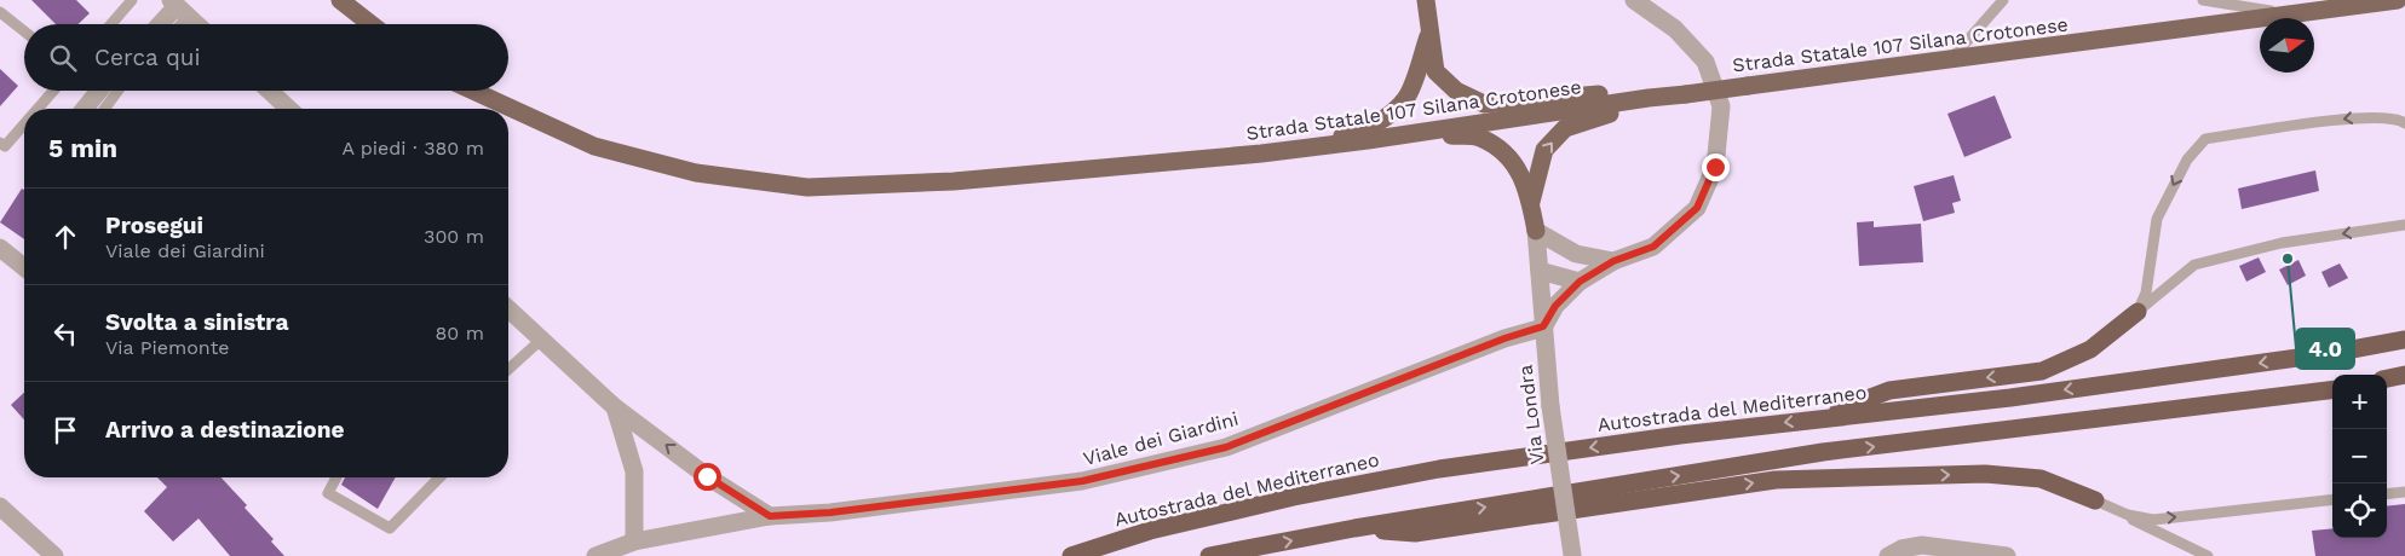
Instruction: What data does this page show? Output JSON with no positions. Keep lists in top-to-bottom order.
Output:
{
  "streets": {
    "highway": ["Strada Statale 107 Silana Crotonese", "Autostrada del Mediterraneo"],
    "street": ["Via Londra", "Viale dei Giardini"]
  },
  "crossings": [
    ["Via Londra", "Viale dei Giardini"]
  ],
  "places": ["4.0"],
  "north": "right",
  "page": {
    "search": "Cerca qui",
    "heading": ["5 min", "A piedi · 380 m"],
    "list": [
      ["Prosegui", "Viale dei Giardini", "300 m"],
      ["Svolta a sinistra", "Via Piemonte", "80 m"],
      "Arrivo a destinazione"
    ],
    "map_buttons": ["+", "−"]
  }
}
